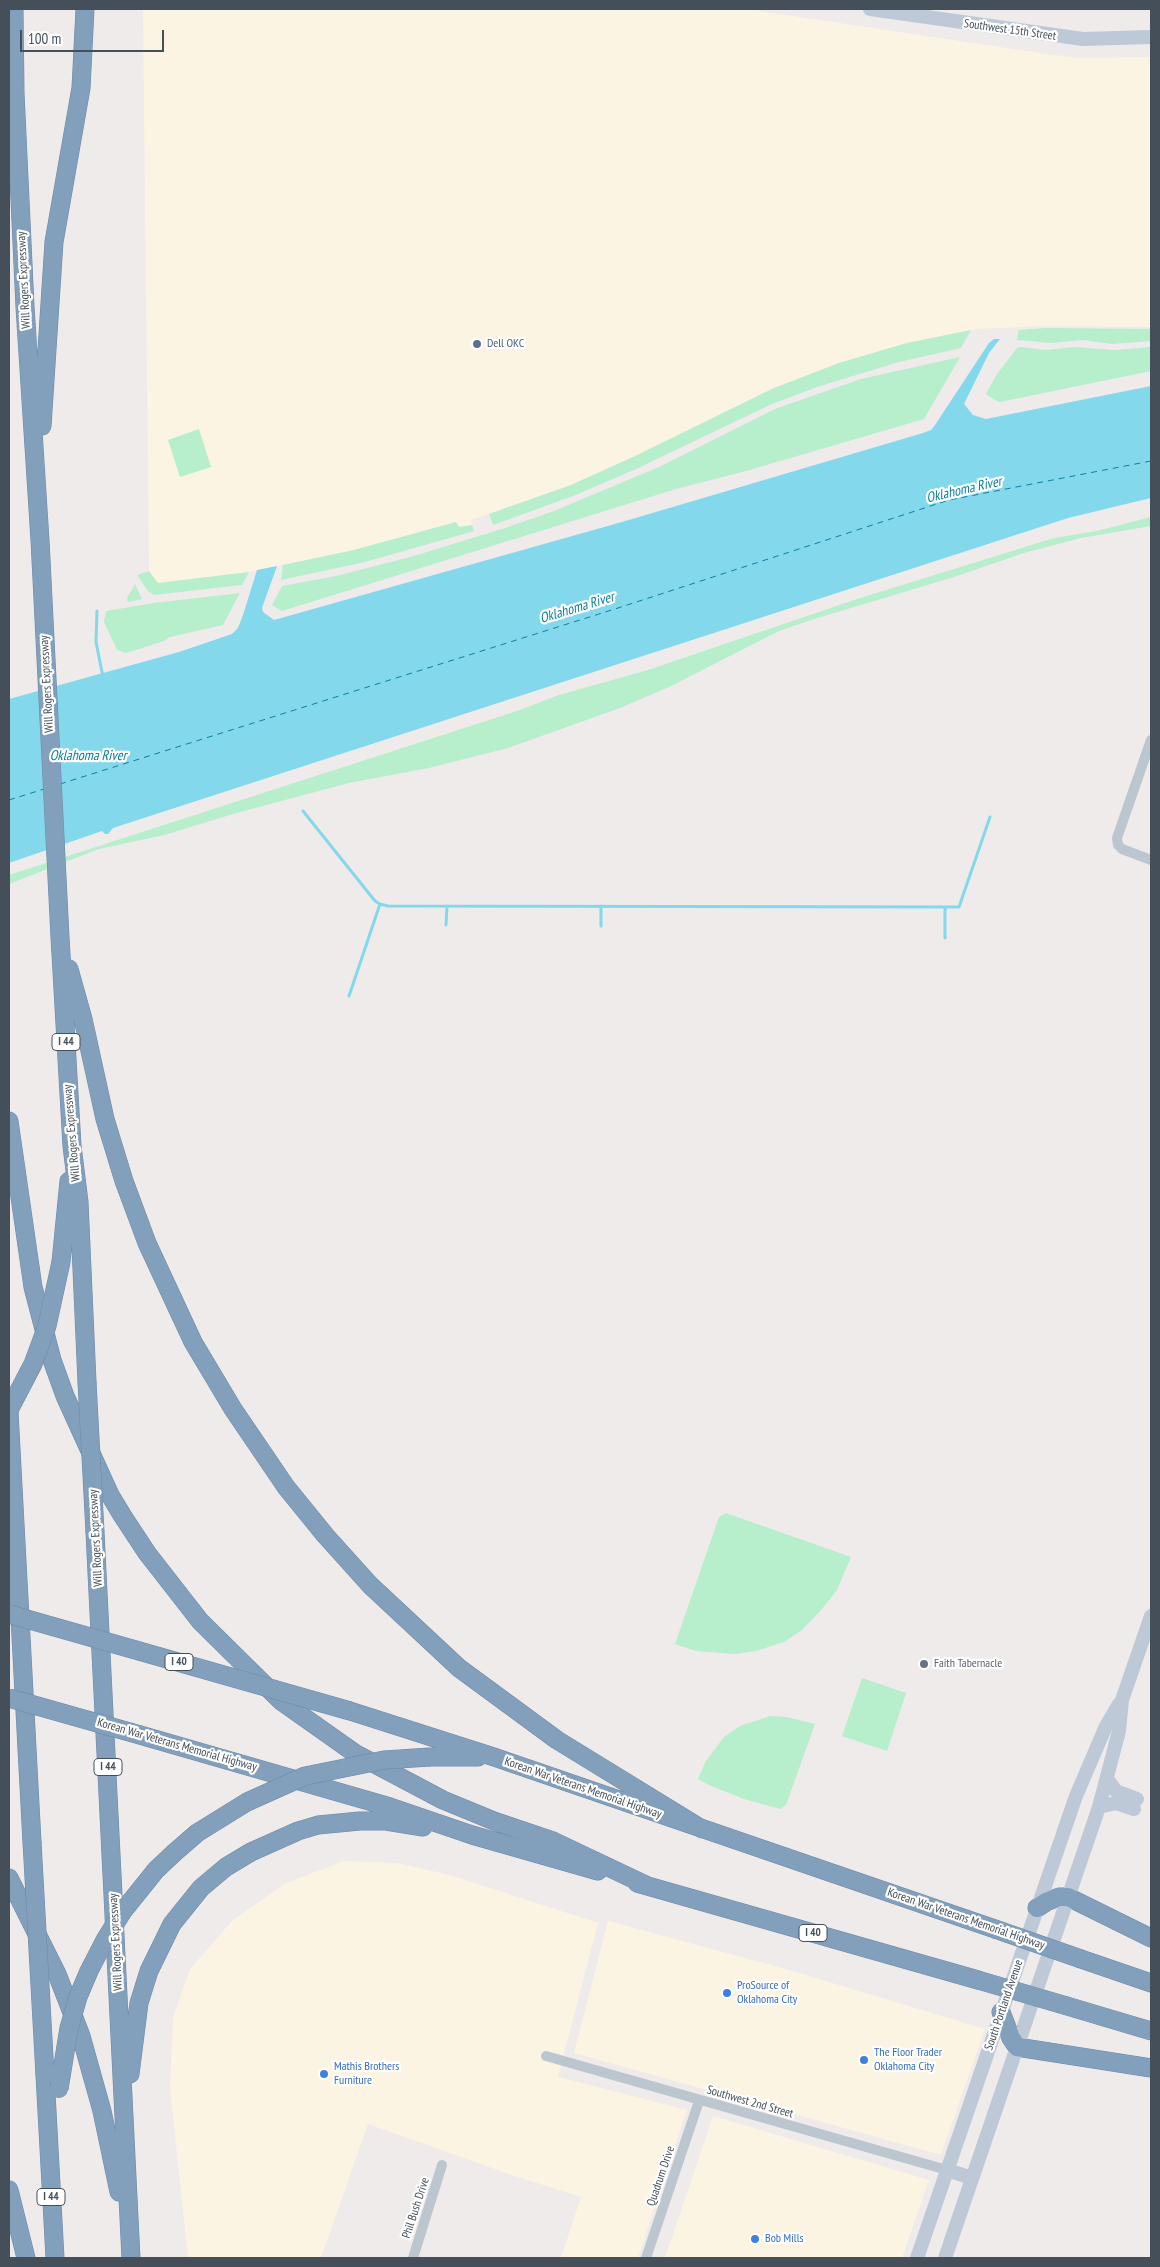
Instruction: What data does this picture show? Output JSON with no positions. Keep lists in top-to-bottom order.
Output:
{
  "streets": {
    "highway": [
      "Will Rogers Expressway",
      "I 44",
      "I 40",
      "Korean War Veterans Memorial Highway"
    ],
    "main road": ["Southwest 15th Street", "South Portland Avenue"],
    "street": ["Southwest 2nd Street", "Quadrum Drive", "Phil Bush Drive"]
  },
  "crossings": [
    ["South Portland Avenue", "Southwest 2nd Street"],
    ["Southwest 2nd Street", "Quadrum Drive"]
  ],
  "water": ["Oklahoma River"],
  "places": [
    "Dell OKC",
    "Faith Tabernacle",
    "ProSource of Oklahoma City",
    "The Floor Trader Oklahoma City",
    "Mathis Brothers Furniture",
    "Bob Mills"
  ],
  "scale_bar": "100 m"
}
